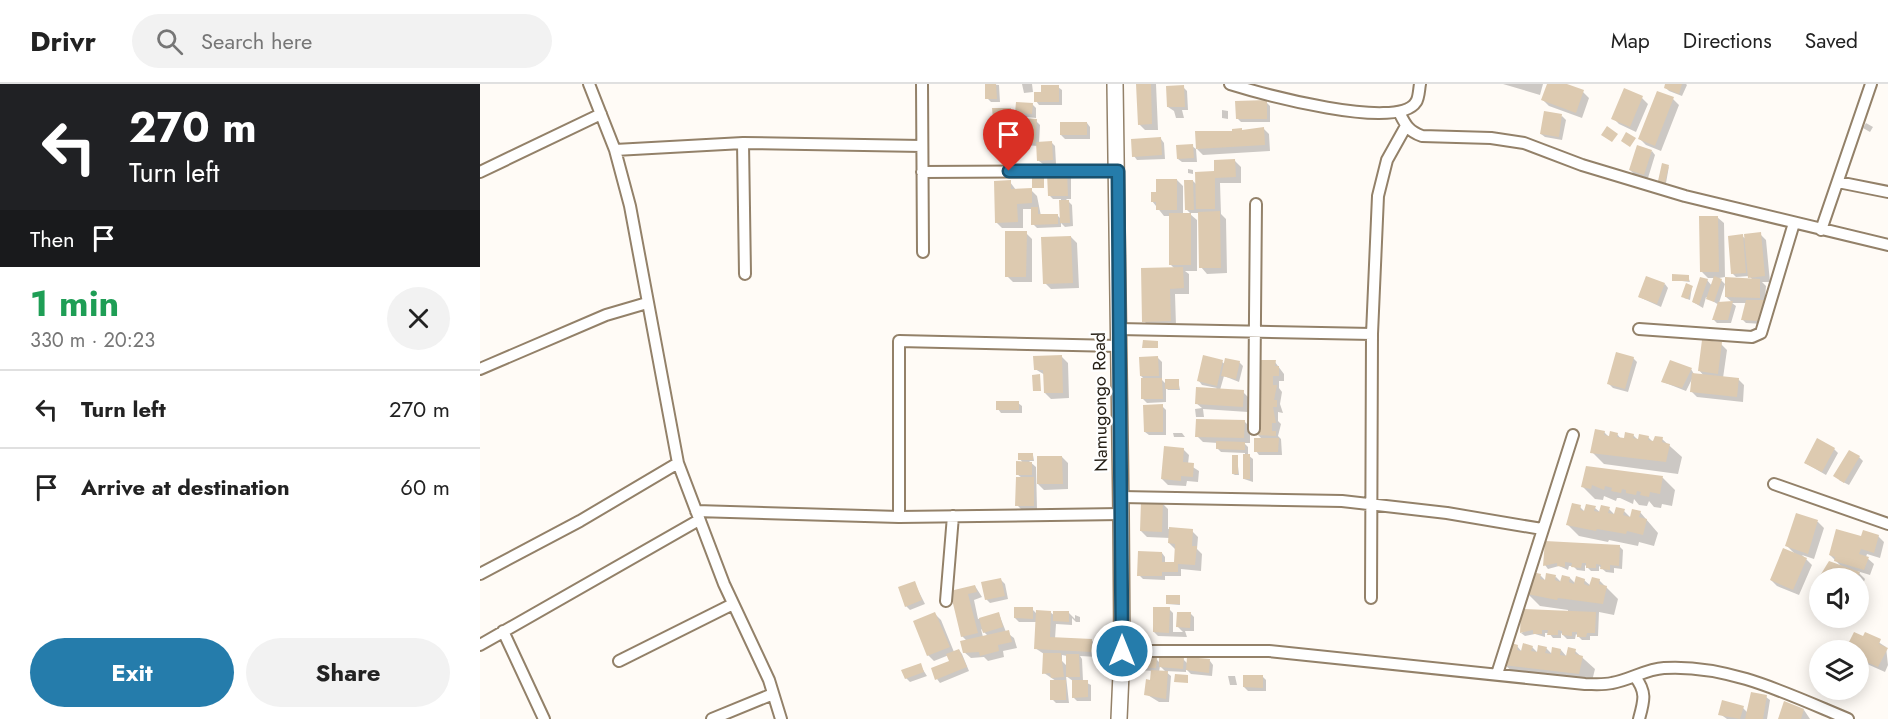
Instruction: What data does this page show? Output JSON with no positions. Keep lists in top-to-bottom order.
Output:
{
  "streets": {
    "main road": ["Namugongo Road"]
  },
  "page": {
    "header": "Drivr",
    "search": "Search here",
    "nav": ["Map", "Directions", "Saved"],
    "turn": ["270 m", "Turn left"],
    "then": "Then",
    "heading": ["1 min", "330 m · 20:23"],
    "list": [
      {
        "name": "Turn left",
        "value": "270 m"
      },
      {
        "name": "Arrive at destination",
        "value": "60 m"
      }
    ],
    "buttons": ["Exit", "Share"]
  }
}
